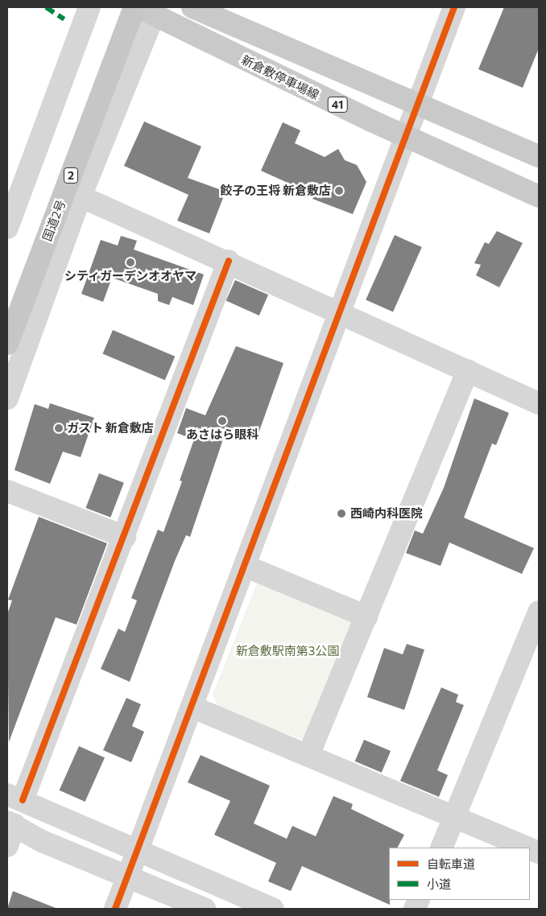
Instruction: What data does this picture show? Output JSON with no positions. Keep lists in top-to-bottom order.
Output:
{
  "streets": {
    "highway": ["2", "国道2号"],
    "main road": ["新倉敷停車場線", "41"]
  },
  "crossings": [
    ["新倉敷停車場線", "国道2号"]
  ],
  "parks": ["新倉敷駅南第3公園"],
  "places": [
    "餃子の王将 新倉敷店",
    "シティガーデンオオヤマ",
    "あさはら眼科",
    "ガスト 新倉敷店",
    "西崎内科医院"
  ],
  "legend": ["自転車道", "小道"]
}
